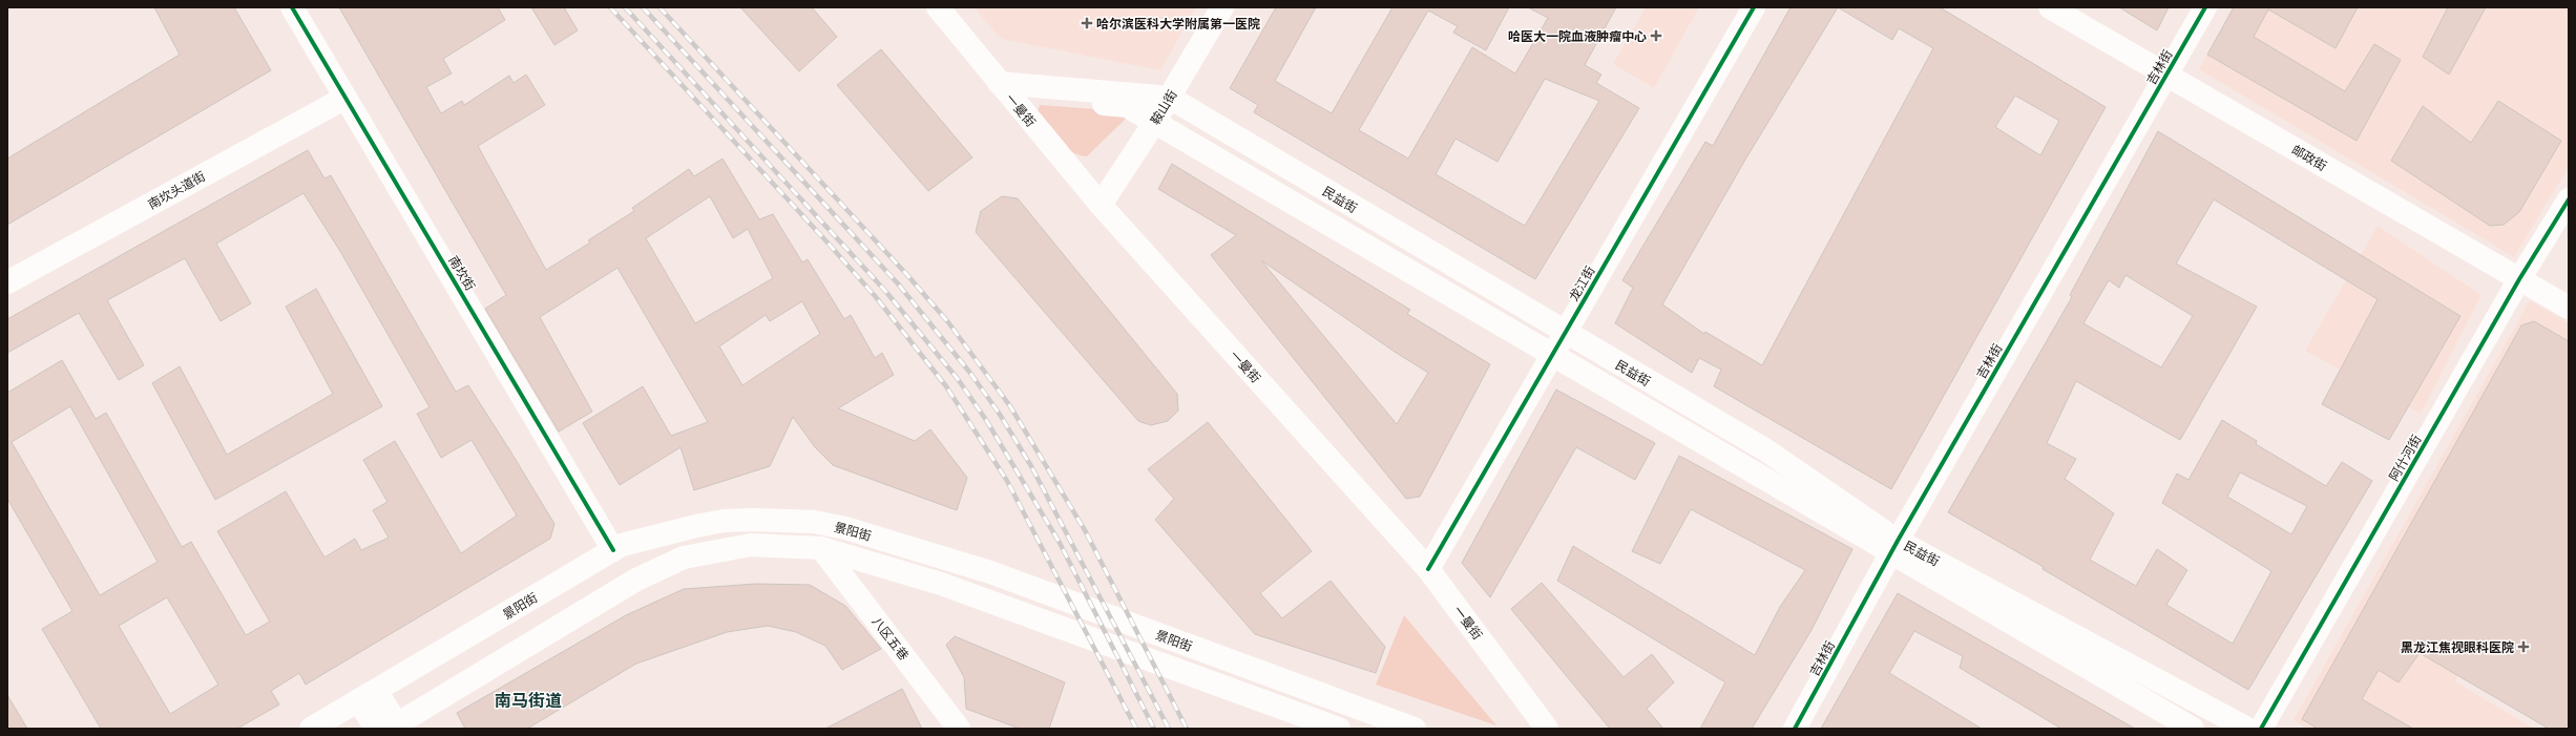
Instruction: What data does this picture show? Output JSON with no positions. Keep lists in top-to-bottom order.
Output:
{
  "streets": {
    "main road": [
      "吉林街",
      "鞍山街",
      "一曼街",
      "邮政街",
      "南坎头道街",
      "民益街",
      "南坎街",
      "龙江街",
      "阿什河街",
      "景阳街",
      "八区五巷"
    ]
  },
  "crossings": [
    ["吉林街", "邮政街"],
    ["吉林街", "民益街"],
    ["鞍山街", "一曼街"],
    ["鞍山街", "民益街"],
    ["一曼街", "民益街"],
    ["一曼街", "龙江街"],
    ["邮政街", "阿什河街"],
    ["南坎头道街", "南坎街"],
    ["民益街", "龙江街"],
    ["南坎街", "景阳街"],
    ["景阳街", "八区五巷"]
  ],
  "districts": ["南马街道"],
  "places": {
    "health": ["哈尔滨医科大学附属第一医院", "哈医大一院血液肿瘤中心", "黑龙江焦视眼科医院"]
  }
}
